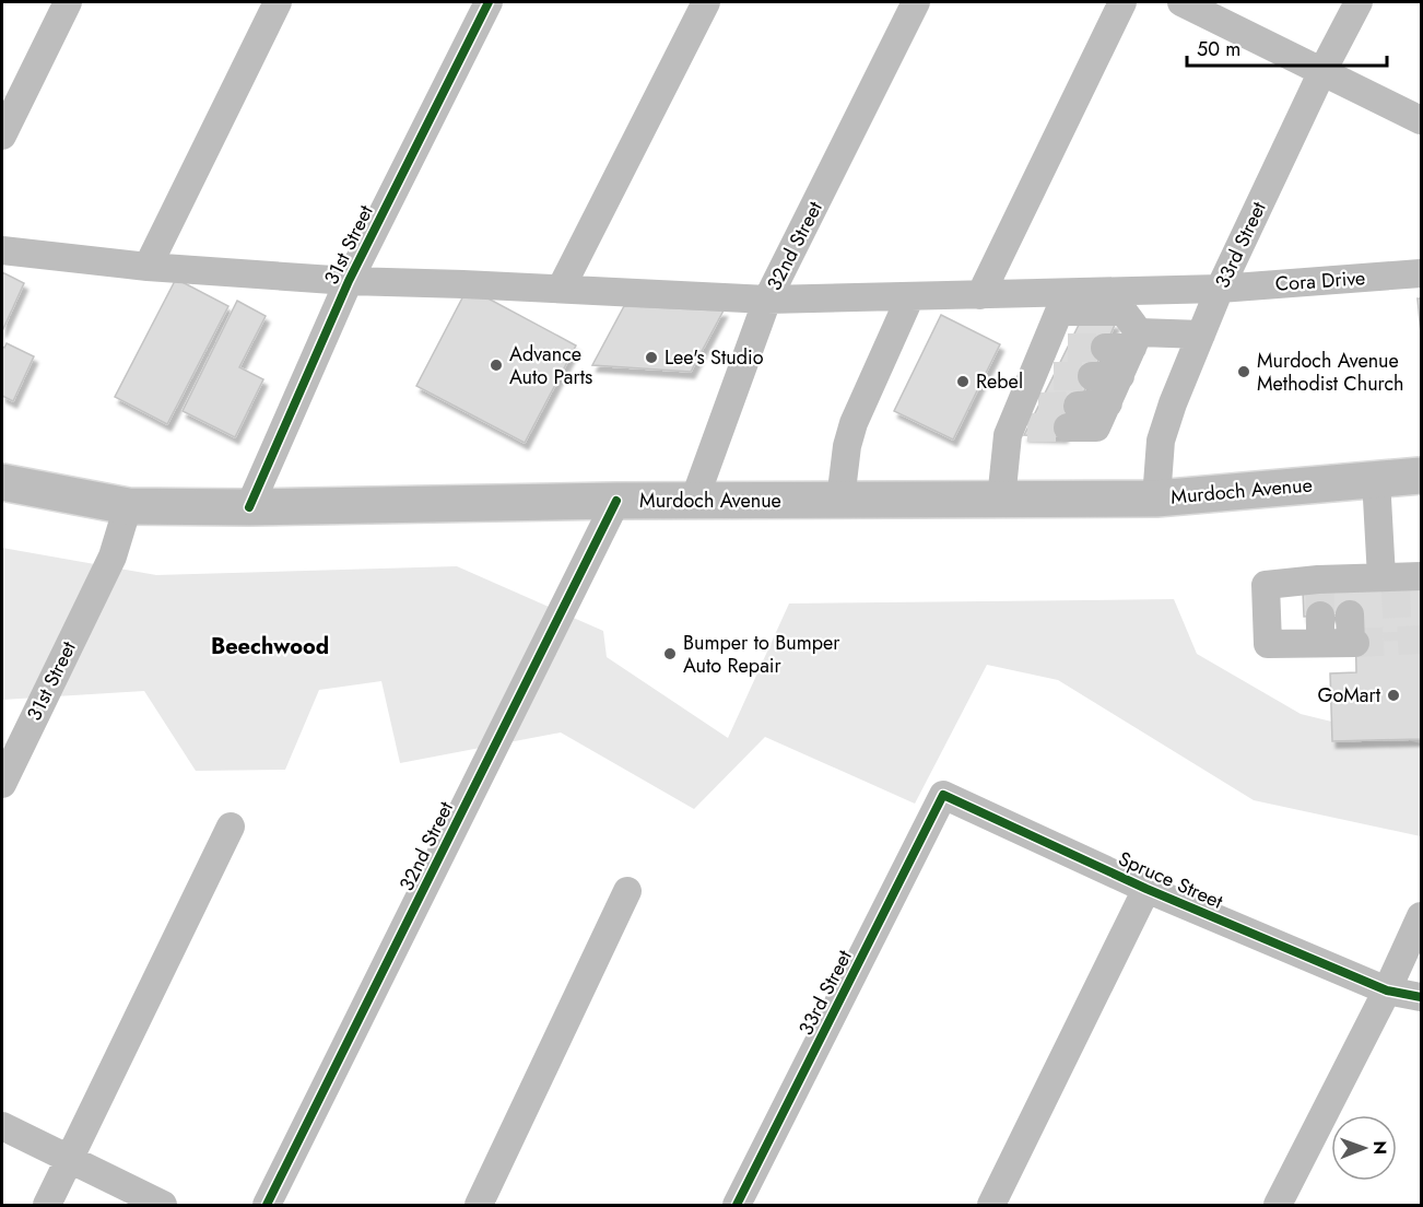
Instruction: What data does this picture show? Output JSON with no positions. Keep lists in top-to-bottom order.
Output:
{
  "streets": {
    "main road": ["Murdoch Avenue"],
    "street": [
      "31st Street",
      "33rd Street",
      "32nd Street",
      "Cora Drive",
      "Spruce Street"
    ]
  },
  "crossings": [
    ["31st Street", "Cora Drive"],
    ["31st Street", "Murdoch Avenue"],
    ["33rd Street", "Cora Drive"],
    ["33rd Street", "Murdoch Avenue"],
    ["33rd Street", "Spruce Street"],
    ["32nd Street", "Cora Drive"],
    ["32nd Street", "Murdoch Avenue"]
  ],
  "districts": ["Beechwood"],
  "places": [
    "Lee's Studio",
    "Advance Auto Parts",
    "Murdoch Avenue Methodist Church",
    "Rebel",
    "Bumper to Bumper Auto Repair",
    "GoMart"
  ],
  "scale_bar": "50 m",
  "north": "right"
}
